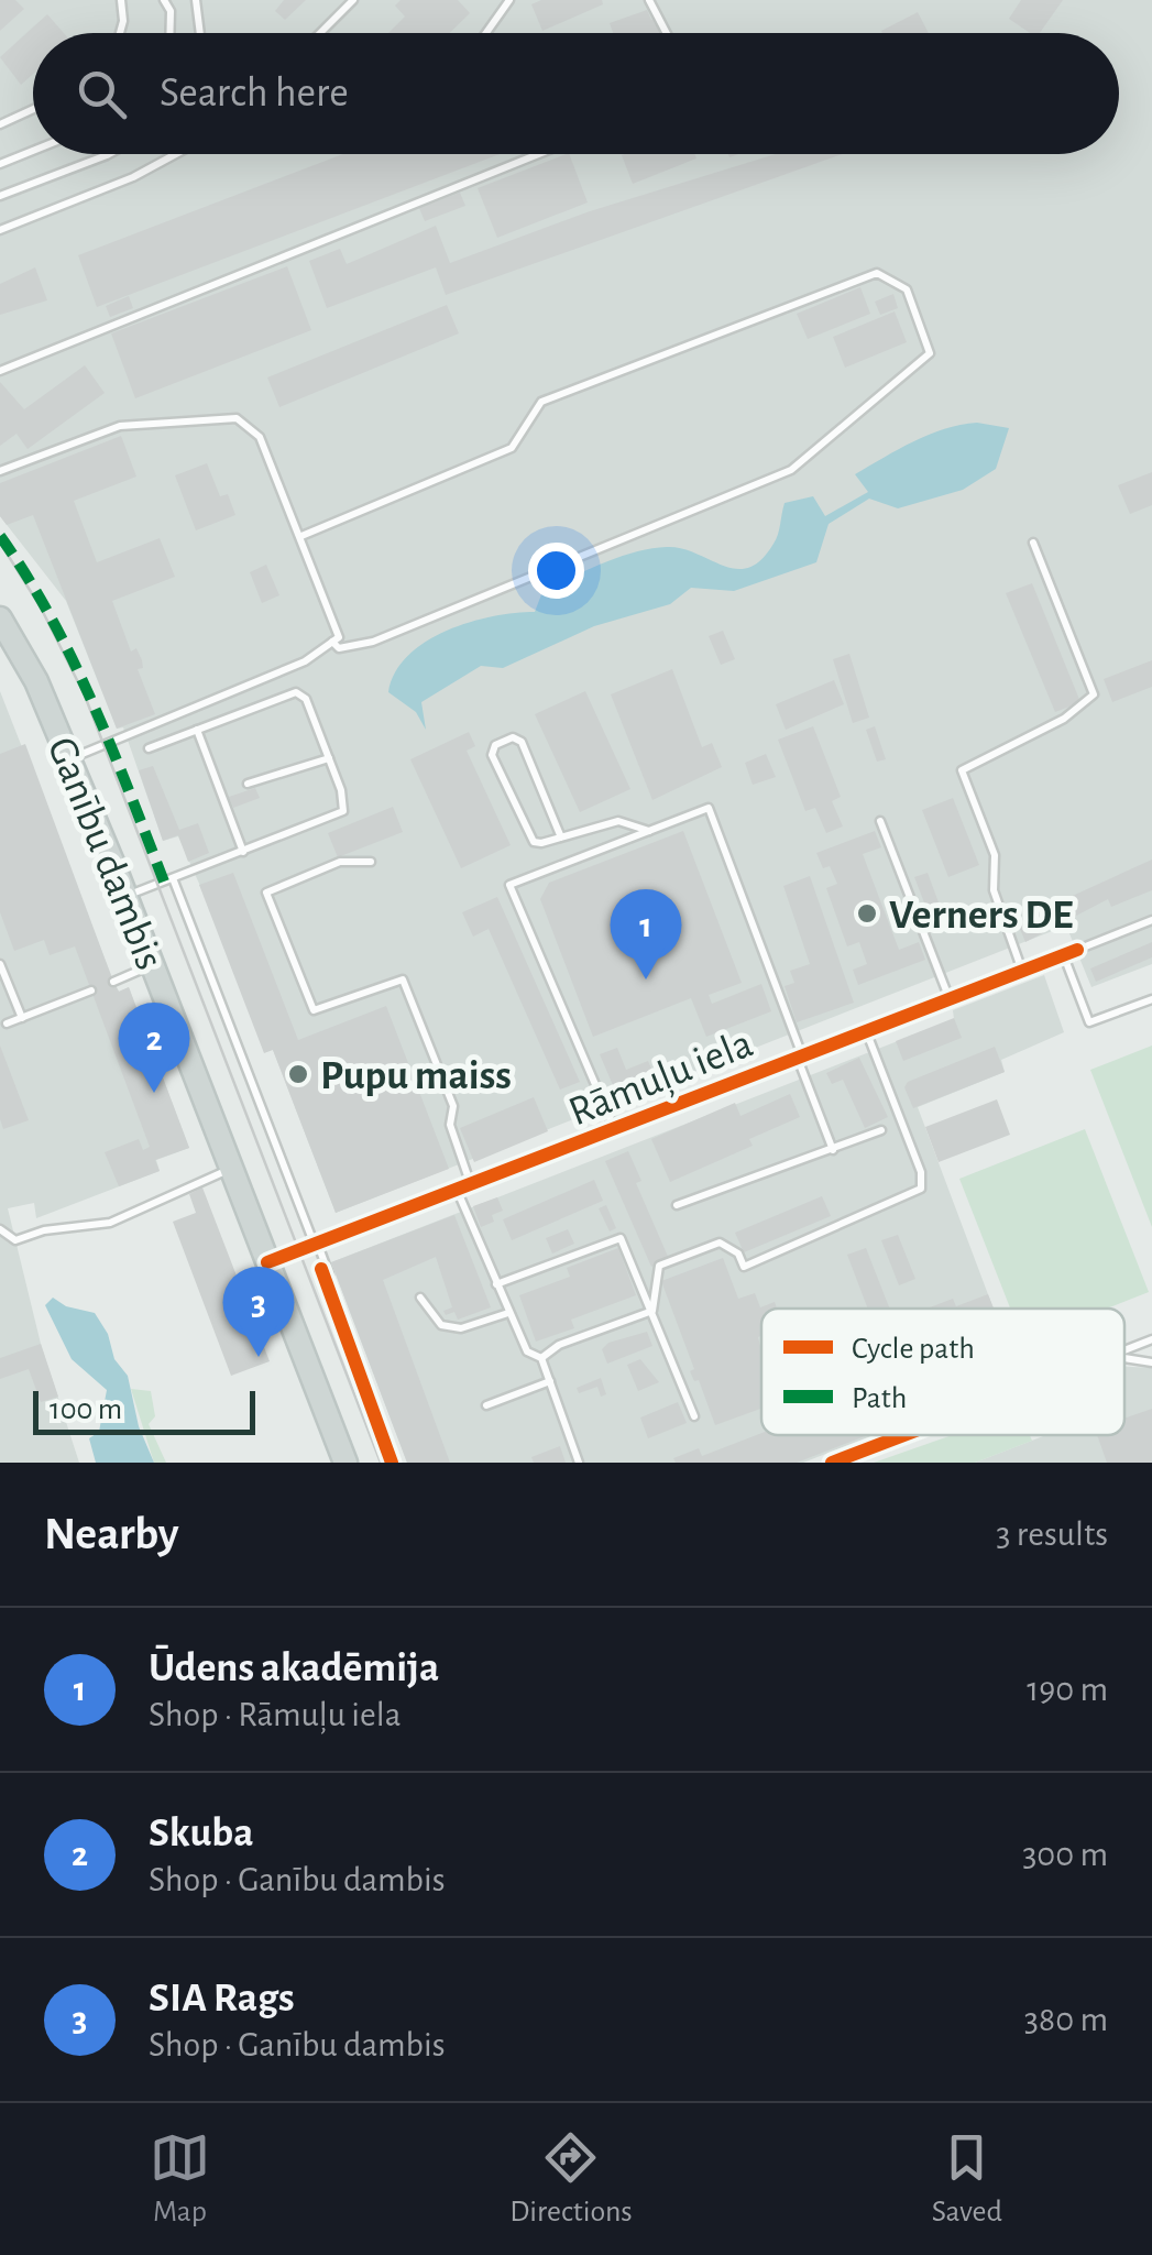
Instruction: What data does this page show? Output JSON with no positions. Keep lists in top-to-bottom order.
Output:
{
  "streets": {
    "main road": ["Ganību dambis"],
    "street": ["Rāmuļu iela"]
  },
  "crossings": [
    ["Ganību dambis", "Rāmuļu iela"]
  ],
  "places": ["Verners DE", "Pupu maiss"],
  "legend": ["Cycle path", "Path"],
  "scale_bar": "100 m",
  "page": {
    "search": "Search here",
    "pins": ["1", "2", "3"],
    "scale": "100 m",
    "heading": ["Nearby", "3 results"],
    "list": [
      {
        "mark": "1",
        "name": "Ūdens akadēmija",
        "note": "Shop · Rāmuļu iela",
        "value": "190 m"
      },
      {
        "mark": "2",
        "name": "Skuba",
        "note": "Shop · Ganību dambis",
        "value": "300 m"
      },
      {
        "mark": "3",
        "name": "SIA Rags",
        "note": "Shop · Ganību dambis",
        "value": "380 m"
      }
    ],
    "nav": ["Map", "Directions", "Saved"]
  }
}
